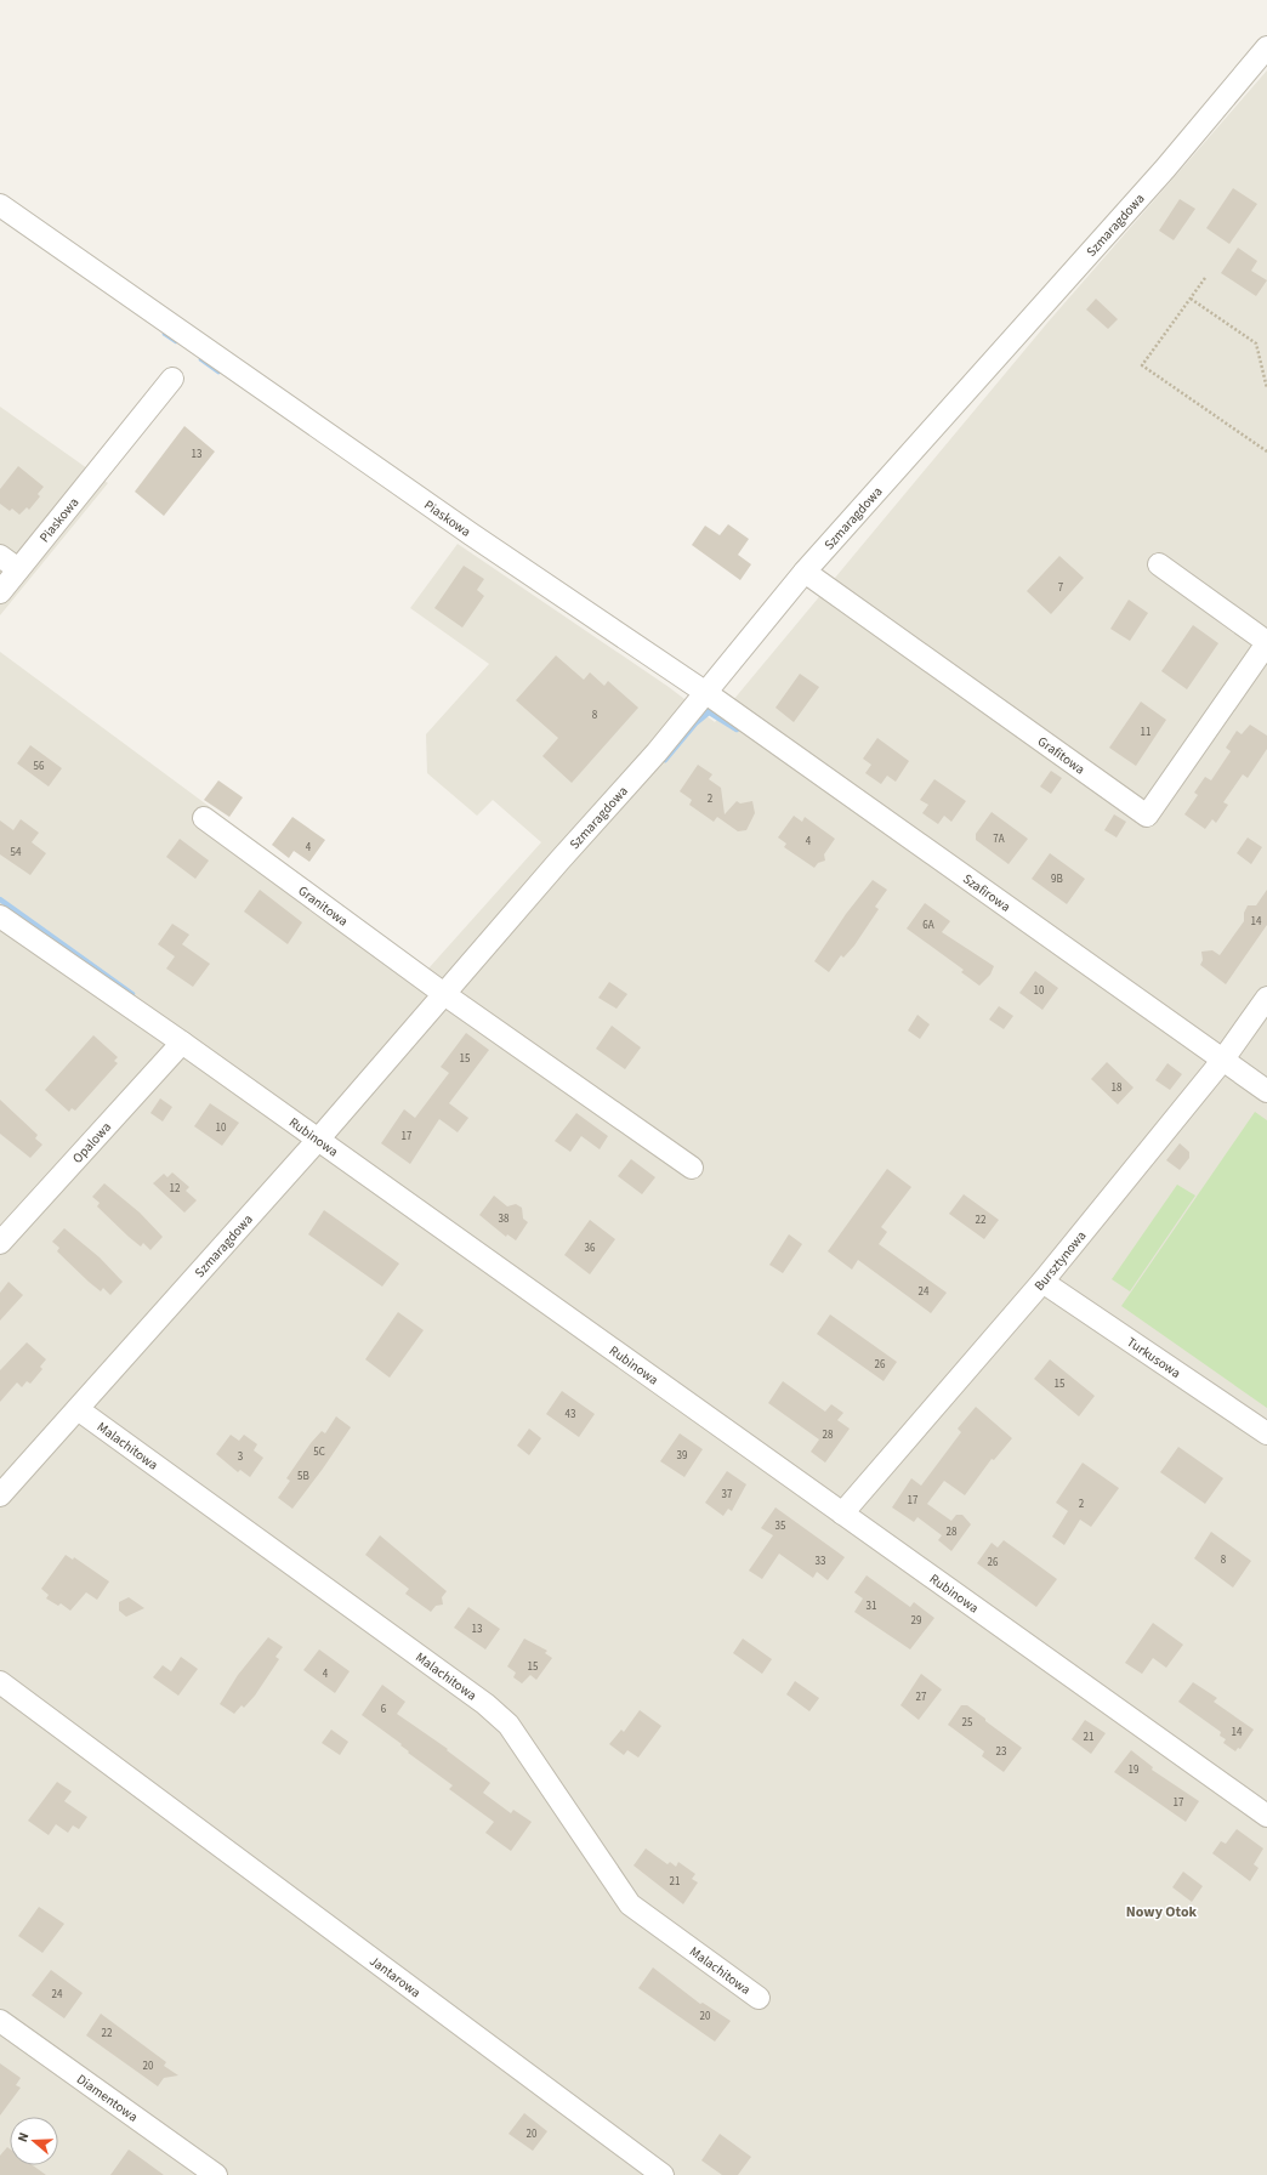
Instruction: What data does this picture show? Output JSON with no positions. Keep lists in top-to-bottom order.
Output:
{
  "streets": {
    "street": [
      "Szmaragdowa",
      "Piaskowa",
      "Grafitowa",
      "Szafirowa",
      "Granitowa",
      "Rubinowa",
      "Opalowa",
      "Bursztynowa",
      "Turkusowa",
      "Malachitowa",
      "Jantarowa",
      "Diamentowa"
    ]
  },
  "crossings": [
    ["Szmaragdowa", "Piaskowa"],
    ["Szmaragdowa", "Grafitowa"],
    ["Szmaragdowa", "Szafirowa"],
    ["Szmaragdowa", "Granitowa"],
    ["Szmaragdowa", "Rubinowa"],
    ["Szmaragdowa", "Malachitowa"],
    ["Piaskowa", "Szafirowa"],
    ["Szafirowa", "Bursztynowa"],
    ["Rubinowa", "Opalowa"],
    ["Rubinowa", "Bursztynowa"],
    ["Bursztynowa", "Turkusowa"]
  ],
  "districts": ["Nowy Otok"],
  "house_numbers": [
    "13",
    "7",
    "8",
    "11",
    "56",
    "2",
    "7A",
    "4",
    "4",
    "54",
    "9B",
    "14",
    "6A",
    "10",
    "15",
    "18",
    "10",
    "17",
    "12",
    "38",
    "22",
    "36",
    "24",
    "26",
    "15",
    "43",
    "28",
    "5C",
    "39",
    "3",
    "5B",
    "37",
    "17",
    "2",
    "35",
    "28",
    "8",
    "33",
    "26",
    "31",
    "29",
    "13",
    "15",
    "4",
    "27",
    "6",
    "25",
    "14",
    "21",
    "23",
    "19",
    "17",
    "21",
    "24",
    "20",
    "22",
    "20",
    "20"
  ],
  "north": "left"
}
